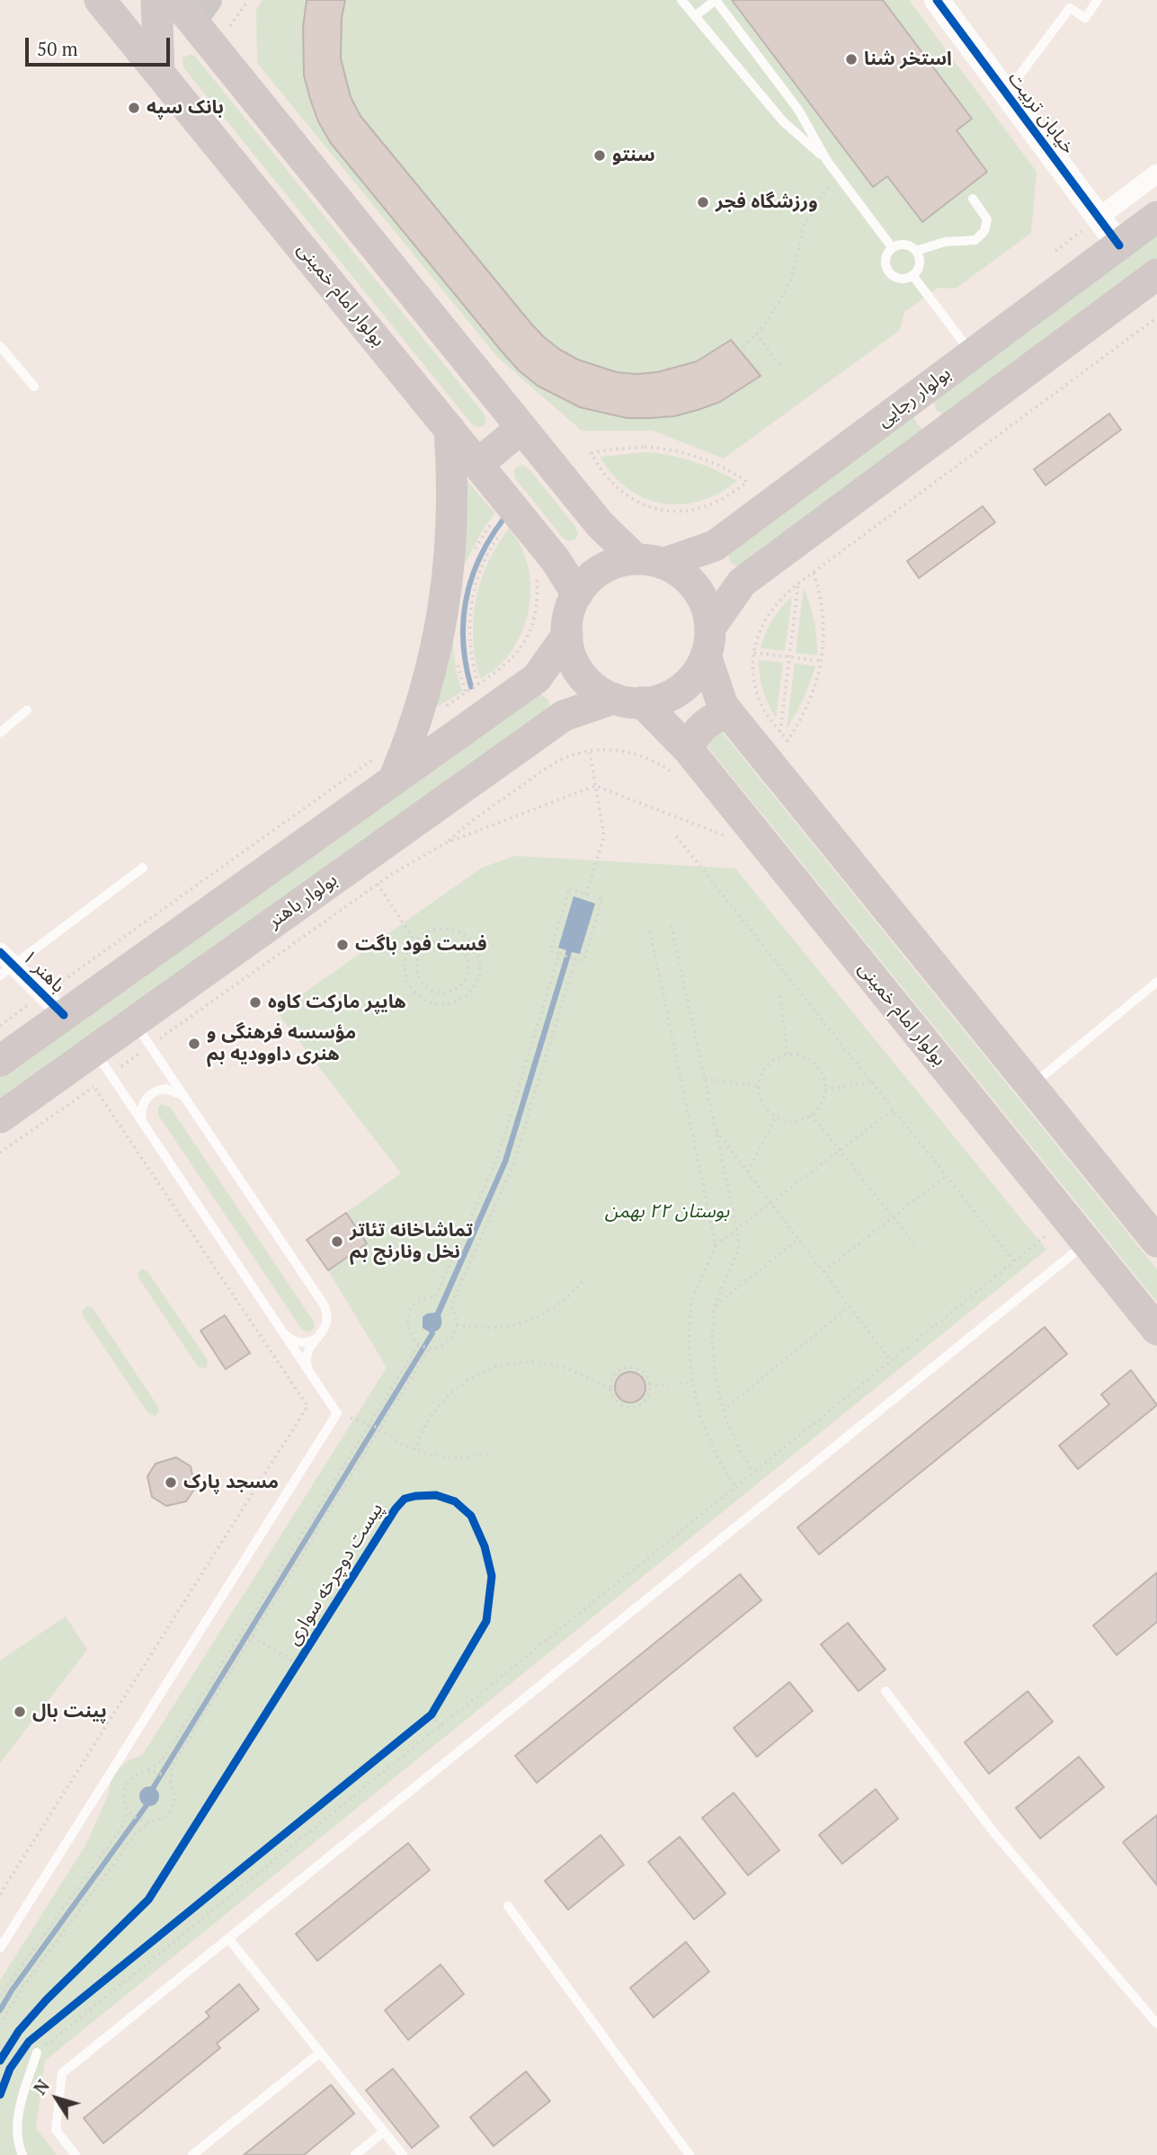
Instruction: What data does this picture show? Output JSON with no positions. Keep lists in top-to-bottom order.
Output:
{
  "streets": {
    "main road": ["بولوار امام خمینی", "بولوار رجایی", "بولوار باهنر"],
    "street": ["خیابان تربیت", "باهنر ۱"],
    "cycle path": ["پیست دوچرخه سواری"]
  },
  "crossings": [
    ["خیابان تربیت", "بولوار رجایی"],
    ["بولوار امام خمینی", "بولوار رجایی"],
    ["بولوار امام خمینی", "بولوار باهنر"],
    ["بولوار رجایی", "بولوار باهنر"]
  ],
  "parks": ["بوستان ۲۲ بهمن"],
  "places": [
    "استخر شنا",
    "بانک سپه",
    "سنتو",
    "ورزشگاه فجر",
    "فست فود باگت",
    "هایپر مارکت کاوه",
    "مؤسسه فرهنگی و هنری داوودیه بم",
    "تماشاخانه تئاتر نخل ونارنج بم",
    "مسجد پارک",
    "پینت بال"
  ],
  "scale_bar": "50 m",
  "north": "top left"
}
